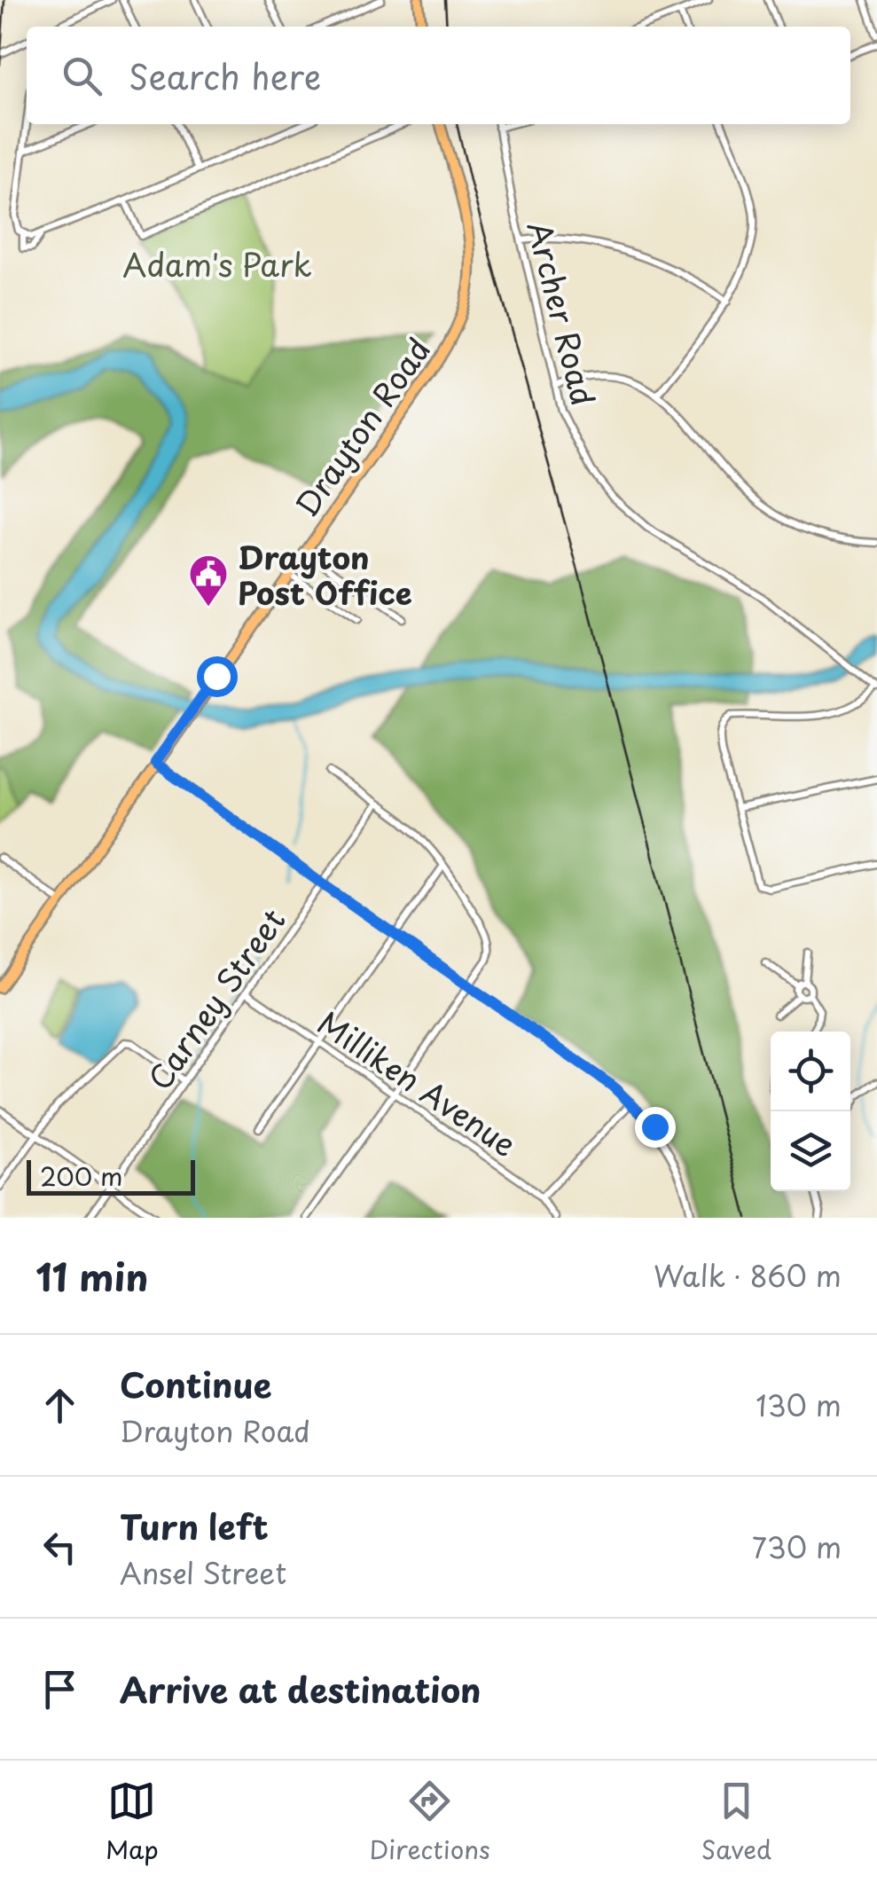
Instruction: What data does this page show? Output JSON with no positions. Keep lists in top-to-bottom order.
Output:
{
  "streets": {
    "main road": ["Drayton Road"],
    "street": ["Archer Road", "Carney Street", "Milliken Avenue"]
  },
  "crossings": [
    ["Carney Street", "Milliken Avenue"]
  ],
  "parks": ["Adam's Park"],
  "places": {
    "public building": ["Drayton Post Office"]
  },
  "scale_bar": "200 m",
  "page": {
    "search": "Search here",
    "scale": "200 m",
    "heading": ["11 min", "Walk · 860 m"],
    "list": [
      ["Continue", "Drayton Road", "130 m"],
      ["Turn left", "Ansel Street", "730 m"],
      "Arrive at destination"
    ],
    "nav": ["Map", "Directions", "Saved"]
  }
}
